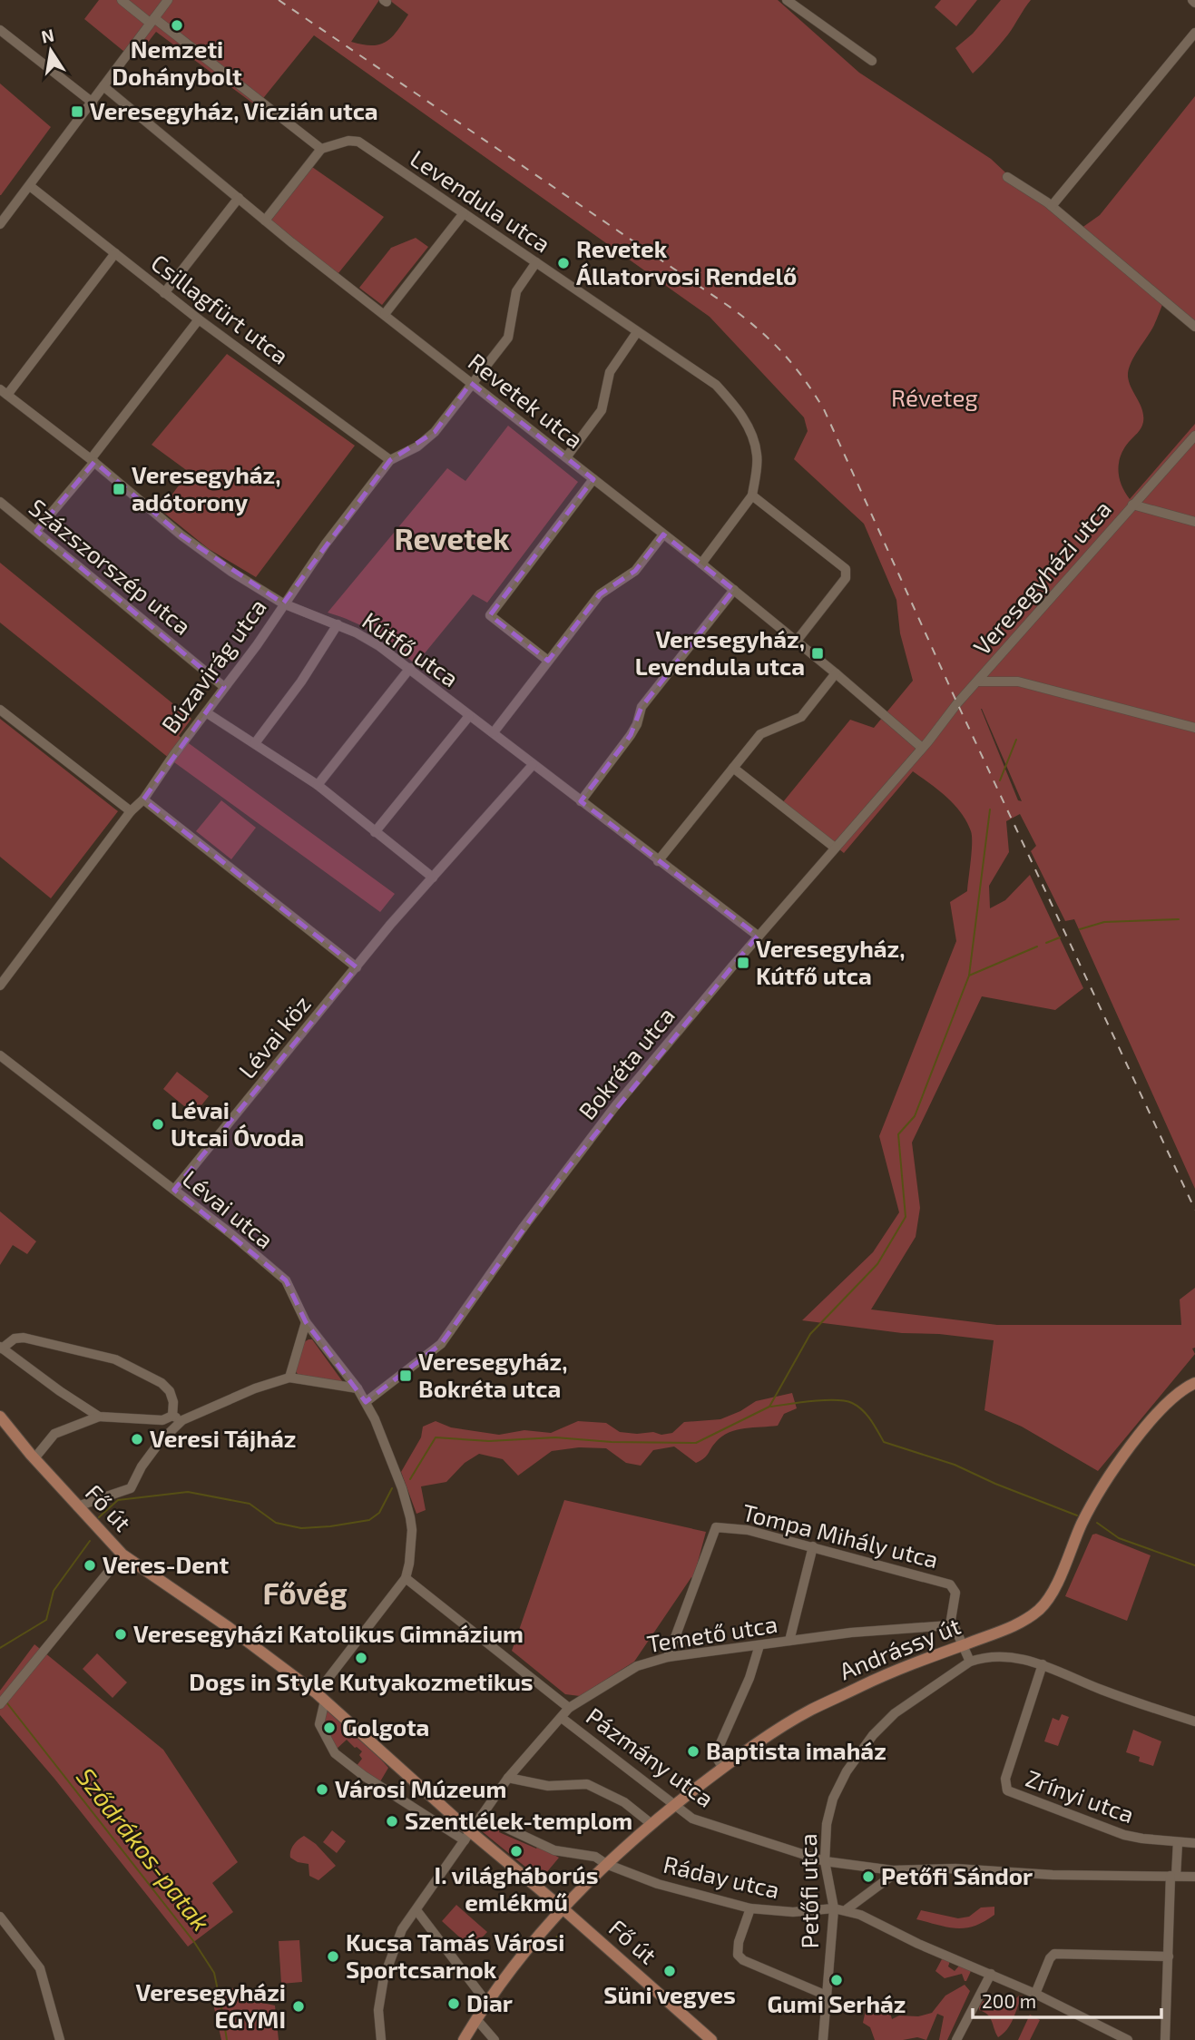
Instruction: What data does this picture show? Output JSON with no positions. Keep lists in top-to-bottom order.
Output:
{
  "streets": {
    "main road": ["Fő út", "Andrássy út"],
    "street": [
      "Levendula utca",
      "Csillagfürt utca",
      "Revetek utca",
      "Százszorszép utca",
      "Veresegyházi utca",
      "Kútfő utca",
      "Búzavirág utca",
      "Lévai köz",
      "Bokréta utca",
      "Lévai utca",
      "Tompa Mihály utca",
      "Temető utca",
      "Pázmány utca",
      "Zrínyi utca",
      "Ráday utca",
      "Petőfi utca"
    ]
  },
  "crossings": [
    ["Levendula utca", "Búzavirág utca"],
    ["Csillagfürt utca", "Búzavirág utca"],
    ["Revetek utca", "Veresegyházi utca"],
    ["Revetek utca", "Búzavirág utca"],
    ["Revetek utca", "Bokréta utca"],
    ["Százszorszép utca", "Búzavirág utca"],
    ["Veresegyházi utca", "Bokréta utca"],
    ["Kútfő utca", "Búzavirág utca"],
    ["Kútfő utca", "Lévai köz"],
    ["Kútfő utca", "Bokréta utca"],
    ["Lévai köz", "Lévai utca"],
    ["Bokréta utca", "Lévai utca"],
    ["Fő út", "Temető utca"],
    ["Fő út", "Andrássy út"],
    ["Tompa Mihály utca", "Temető utca"],
    ["Temető utca", "Pázmány utca"],
    ["Temető utca", "Ráday utca"],
    ["Andrássy út", "Pázmány utca"],
    ["Andrássy út", "Ráday utca"],
    ["Pázmány utca", "Petőfi utca"],
    ["Zrínyi utca", "Petőfi utca"],
    ["Ráday utca", "Petőfi utca"]
  ],
  "districts": ["Revetek", "Fővég"],
  "water": ["Sződrákos-patak"],
  "parks": ["Réveteg"],
  "places": {
    "other": [
      "Nemzeti Dohánybolt",
      "Revetek Állatorvosi Rendelő",
      "Lévai Utcai Óvoda",
      "Veresi Tájház",
      "Veres-Dent",
      "Veresegyházi Katolikus Gimnázium",
      "Dogs in Style Kutyakozmetikus",
      "Golgota",
      "Baptista imaház",
      "Városi Múzeum",
      "Szentlélek-templom",
      "I. világháborús emlékmű",
      "Petőfi Sándor",
      "Kucsa Tamás Városi Sportcsarnok",
      "Süni vegyes",
      "Gumi Serház",
      "Diar",
      "Veresegyházi EGYMI"
    ],
    "transit": [
      "Veresegyház, Viczián utca",
      "Veresegyház, adótorony",
      "Veresegyház, Levendula utca",
      "Veresegyház, Kútfő utca",
      "Veresegyház, Bokréta utca"
    ]
  },
  "scale_bar": "200 m",
  "north": "top"
}
